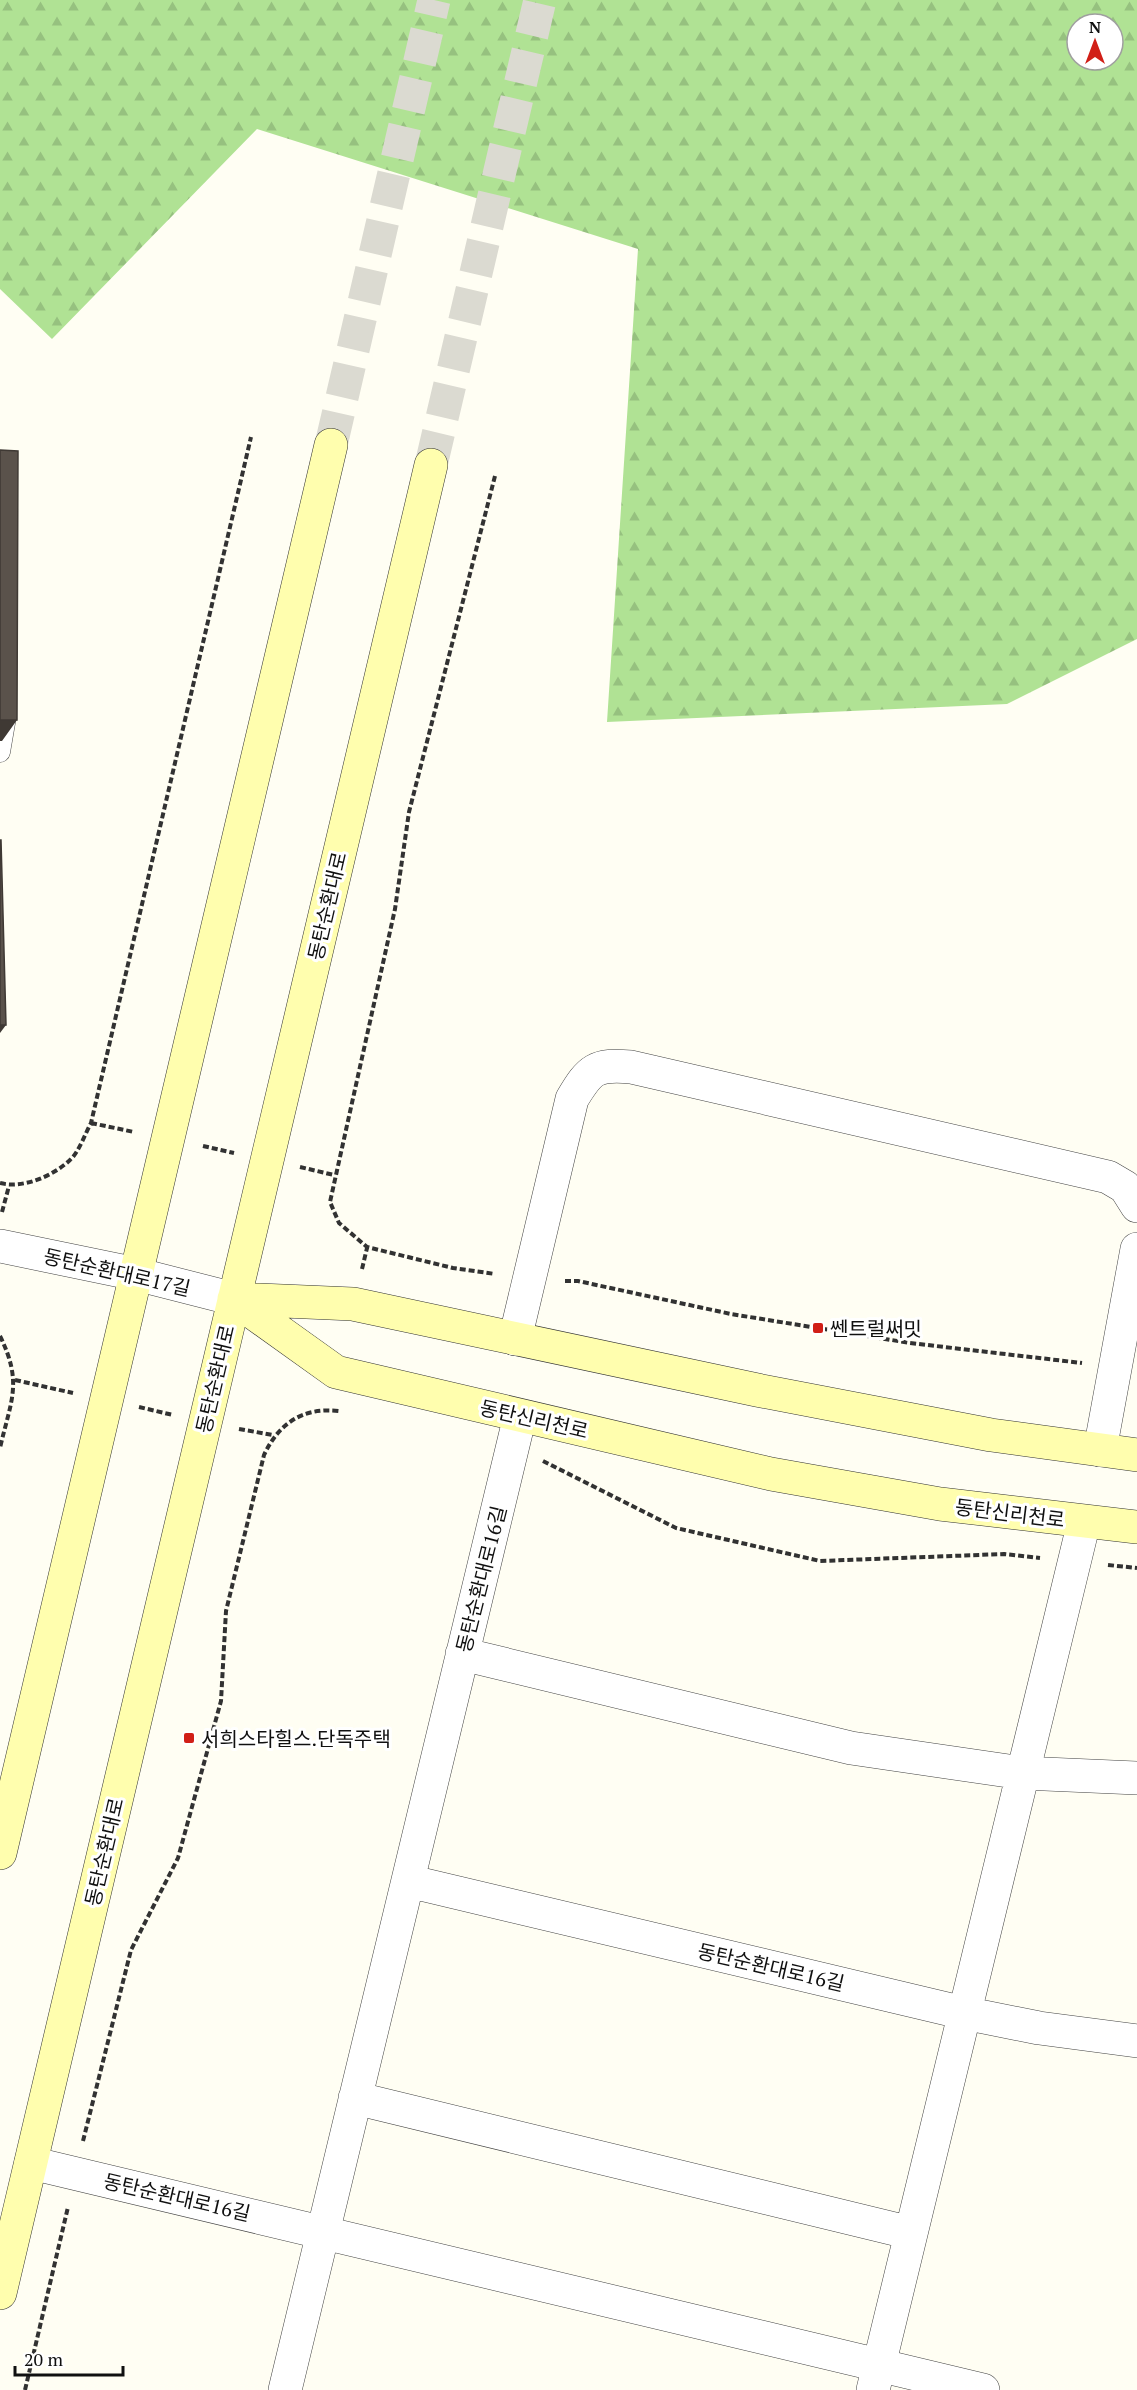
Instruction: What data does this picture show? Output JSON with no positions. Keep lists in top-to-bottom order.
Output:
{
  "streets": {
    "main road": ["동탄순환대로", "동탄신리천로"],
    "street": ["동탄순환대로17길", "동탄순환대로16길"]
  },
  "crossings": [
    ["동탄순환대로", "동탄순환대로17길"],
    ["동탄순환대로", "동탄신리천로"],
    ["동탄순환대로", "동탄순환대로16길"],
    ["동탄순환대로17길", "동탄신리천로"],
    ["동탄신리천로", "동탄순환대로16길"]
  ],
  "places": {
    "transit": ["쎈트럴써밋", "서희스타힐스.단독주택"]
  },
  "scale_bar": "20 m",
  "north": "top"
}
